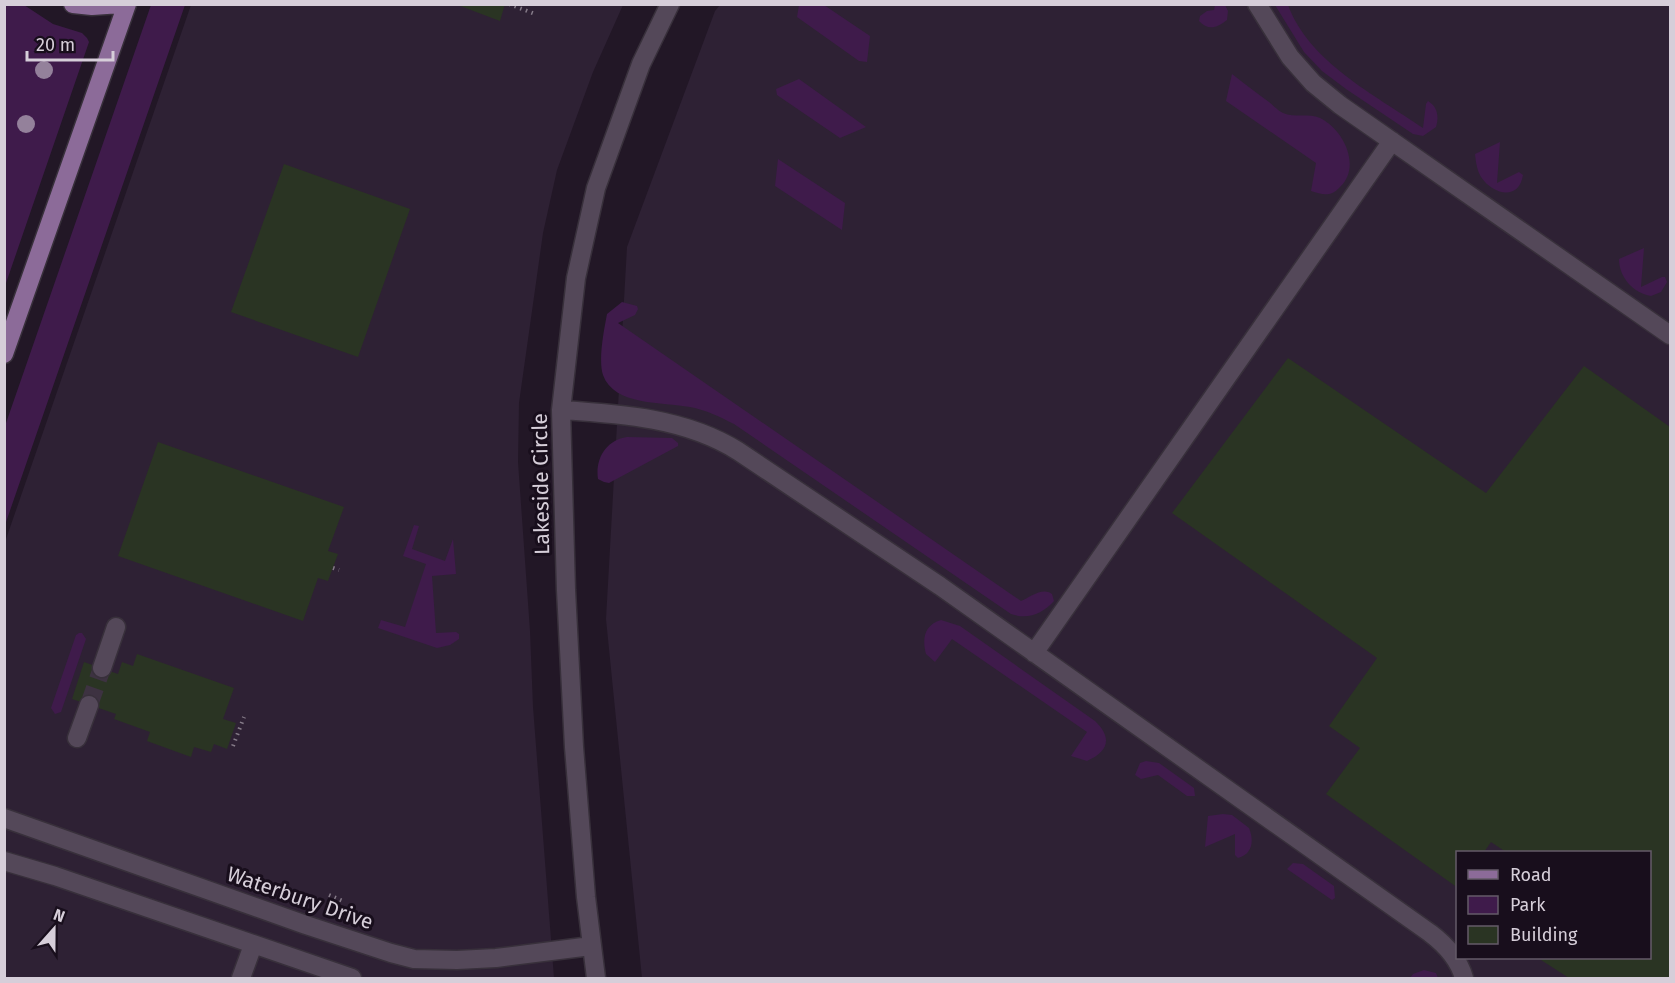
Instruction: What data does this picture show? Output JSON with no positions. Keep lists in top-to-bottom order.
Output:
{
  "streets": {
    "street": ["Lakeside Circle", "Waterbury Drive"]
  },
  "crossings": [
    ["Lakeside Circle", "Waterbury Drive"]
  ],
  "legend": ["Road", "Park", "Building"],
  "scale_bar": "20 m",
  "north": "top"
}
